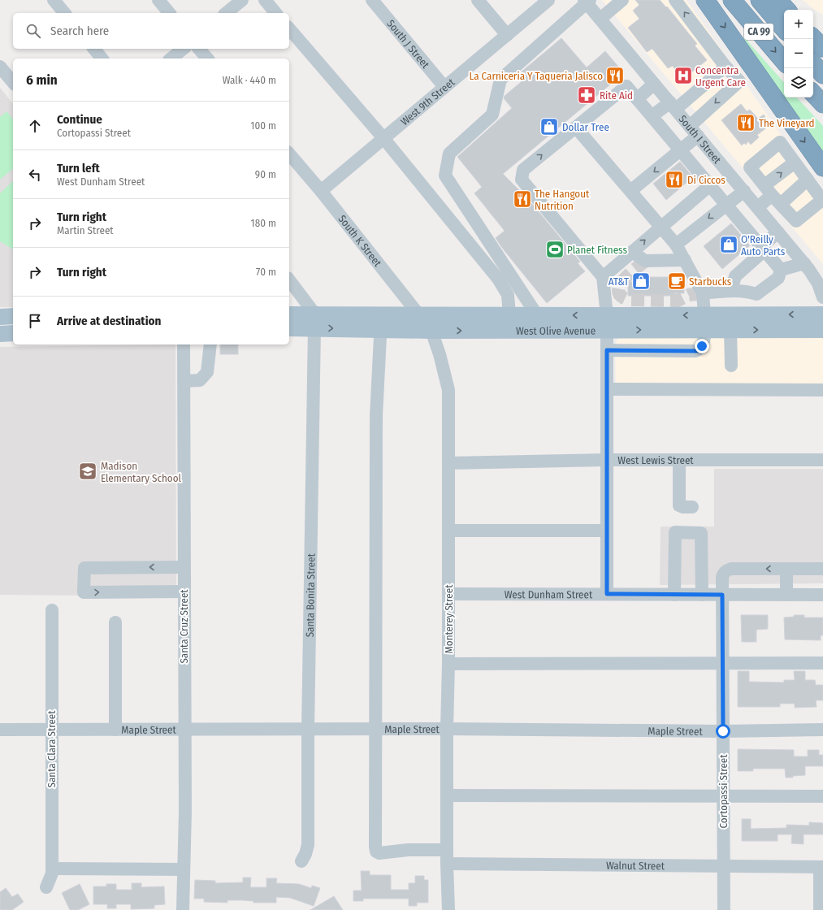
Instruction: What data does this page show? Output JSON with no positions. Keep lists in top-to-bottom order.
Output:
{
  "streets": {
    "highway": ["CA 99"],
    "main road": ["West Olive Avenue"],
    "street": [
      "South J Street",
      "West 9th Street",
      "South I Street",
      "South K Street",
      "West Lewis Street",
      "West Dunham Street",
      "Santa Bonita Street",
      "Monterey Street",
      "Santa Cruz Street",
      "Maple Street",
      "Santa Clara Street",
      "Cortopassi Street",
      "Walnut Street"
    ]
  },
  "crossings": [
    ["South J Street", "West 9th Street"],
    ["West 9th Street", "South K Street"],
    ["South K Street", "West Olive Avenue"],
    ["South K Street", "Monterey Street"],
    ["West Olive Avenue", "Santa Bonita Street"],
    ["West Olive Avenue", "Monterey Street"],
    ["West Lewis Street", "Monterey Street"],
    ["West Dunham Street", "Monterey Street"],
    ["West Dunham Street", "Cortopassi Street"],
    ["Santa Bonita Street", "Maple Street"],
    ["Monterey Street", "Maple Street"],
    ["Monterey Street", "Walnut Street"],
    ["Santa Cruz Street", "Maple Street"],
    ["Maple Street", "Santa Clara Street"],
    ["Maple Street", "Cortopassi Street"],
    ["Cortopassi Street", "Walnut Street"]
  ],
  "places": {
    "restaurant": [
      "La Carniceria Y Taqueria Jalisco",
      "The Vineyard",
      "Di Ciccos",
      "The Hangout Nutrition"
    ],
    "hospital": ["Concentra Urgent Care"],
    "pharmacy": ["Rite Aid"],
    "shop": ["Dollar Tree", "O'Reilly Auto Parts", "AT&T"],
    "sports": ["Planet Fitness"],
    "cafe": ["Starbucks"],
    "school or university": ["Madison Elementary School"]
  },
  "page": {
    "map_buttons": ["+", "−"],
    "search": "Search here",
    "heading": ["6 min", "Walk · 440 m"],
    "list": [
      ["Continue", "Cortopassi Street", "100 m"],
      ["Turn left", "West Dunham Street", "90 m"],
      ["Turn right", "Martin Street", "180 m"],
      ["Turn right", "70 m"],
      "Arrive at destination"
    ]
  }
}
